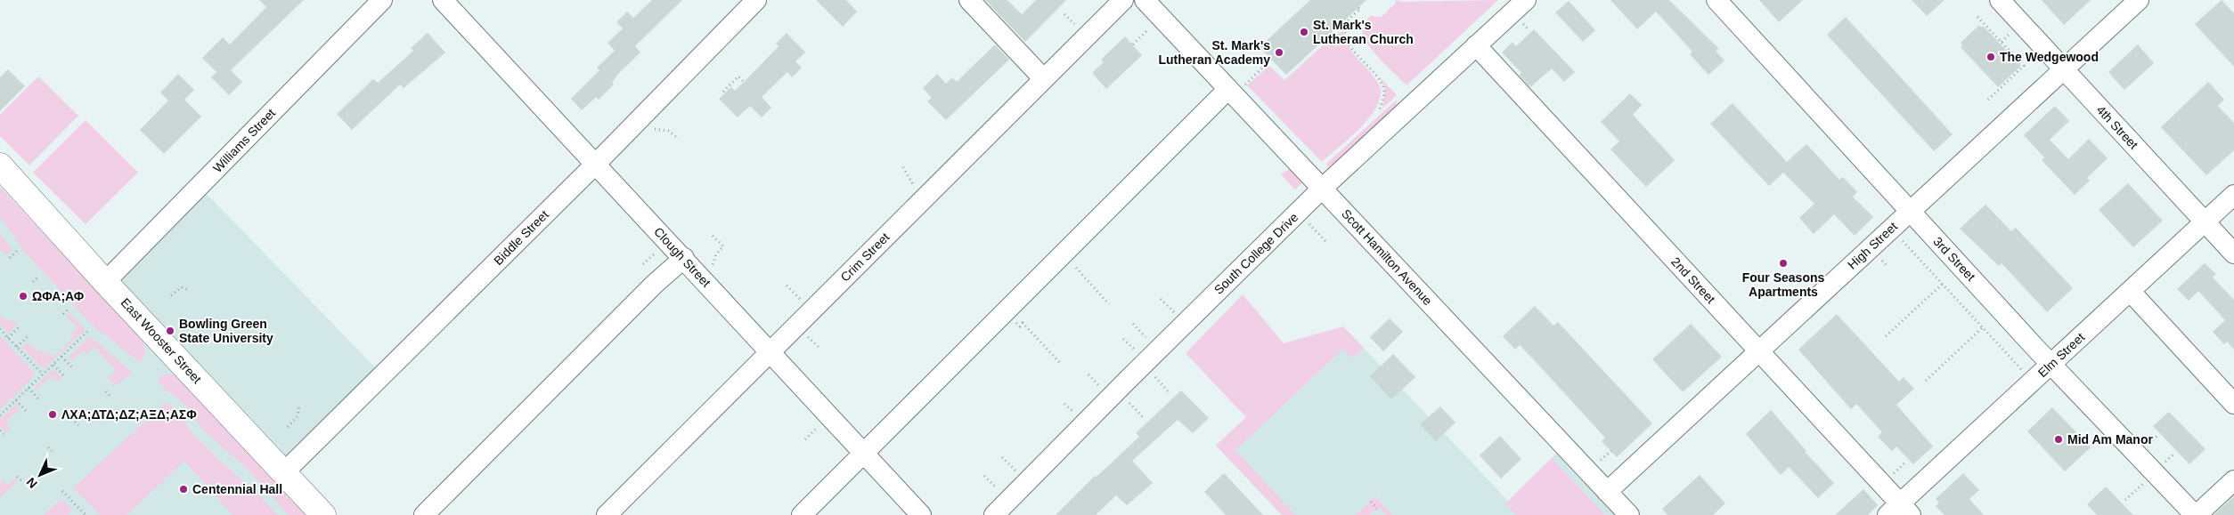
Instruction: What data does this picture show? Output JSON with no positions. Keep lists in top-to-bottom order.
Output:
{
  "streets": {
    "main road": ["East Wooster Street"],
    "street": [
      "4th Street",
      "Williams Street",
      "Biddle Street",
      "High Street",
      "South College Drive",
      "Clough Street",
      "Crim Street",
      "Scott Hamilton Avenue",
      "3rd Street",
      "2nd Street",
      "Elm Street"
    ]
  },
  "crossings": [
    ["4th Street", "High Street"],
    ["4th Street", "Elm Street"],
    ["Williams Street", "East Wooster Street"],
    ["Biddle Street", "Clough Street"],
    ["Biddle Street", "East Wooster Street"],
    ["High Street", "Scott Hamilton Avenue"],
    ["High Street", "3rd Street"],
    ["High Street", "2nd Street"],
    ["South College Drive", "Scott Hamilton Avenue"],
    ["South College Drive", "2nd Street"],
    ["Clough Street", "Crim Street"],
    ["3rd Street", "Elm Street"],
    ["2nd Street", "Elm Street"]
  ],
  "places": [
    "St. Mark's Lutheran Church",
    "St. Mark's Lutheran Academy",
    "The Wedgewood",
    "Four Seasons Apartments",
    "ΩΦΑ;ΑΦ",
    "Bowling Green State University",
    "ΛΧΑ;ΔΤΔ;ΔΖ;ΑΞΔ;ΑΣΦ",
    "Mid Am Manor",
    "Centennial Hall"
  ],
  "north": "bottom left"
}
